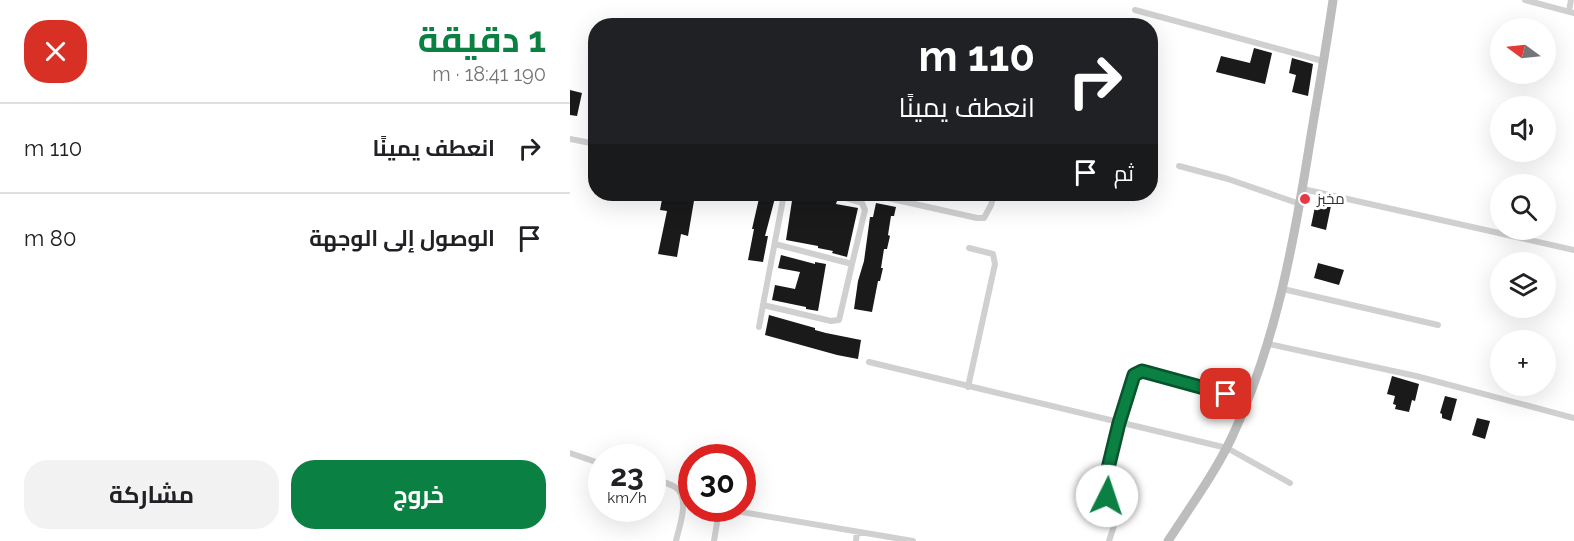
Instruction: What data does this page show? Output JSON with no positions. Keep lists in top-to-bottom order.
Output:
{
  "places": ["مخبز"],
  "north": "left",
  "page": {
    "heading": ["1 دقيقة", "190 m · 18:41"],
    "map_buttons": "+",
    "turn": ["110 m", "انعطف يمينًا"],
    "list": [
      {
        "name": "انعطف يمينًا",
        "value": "110 m"
      },
      {
        "name": "الوصول إلى الوجهة",
        "value": "80 m"
      }
    ],
    "then": "ثم",
    "speed": "23 km/h",
    "limit": "30",
    "buttons": ["خروج", "مشاركة"]
  }
}
